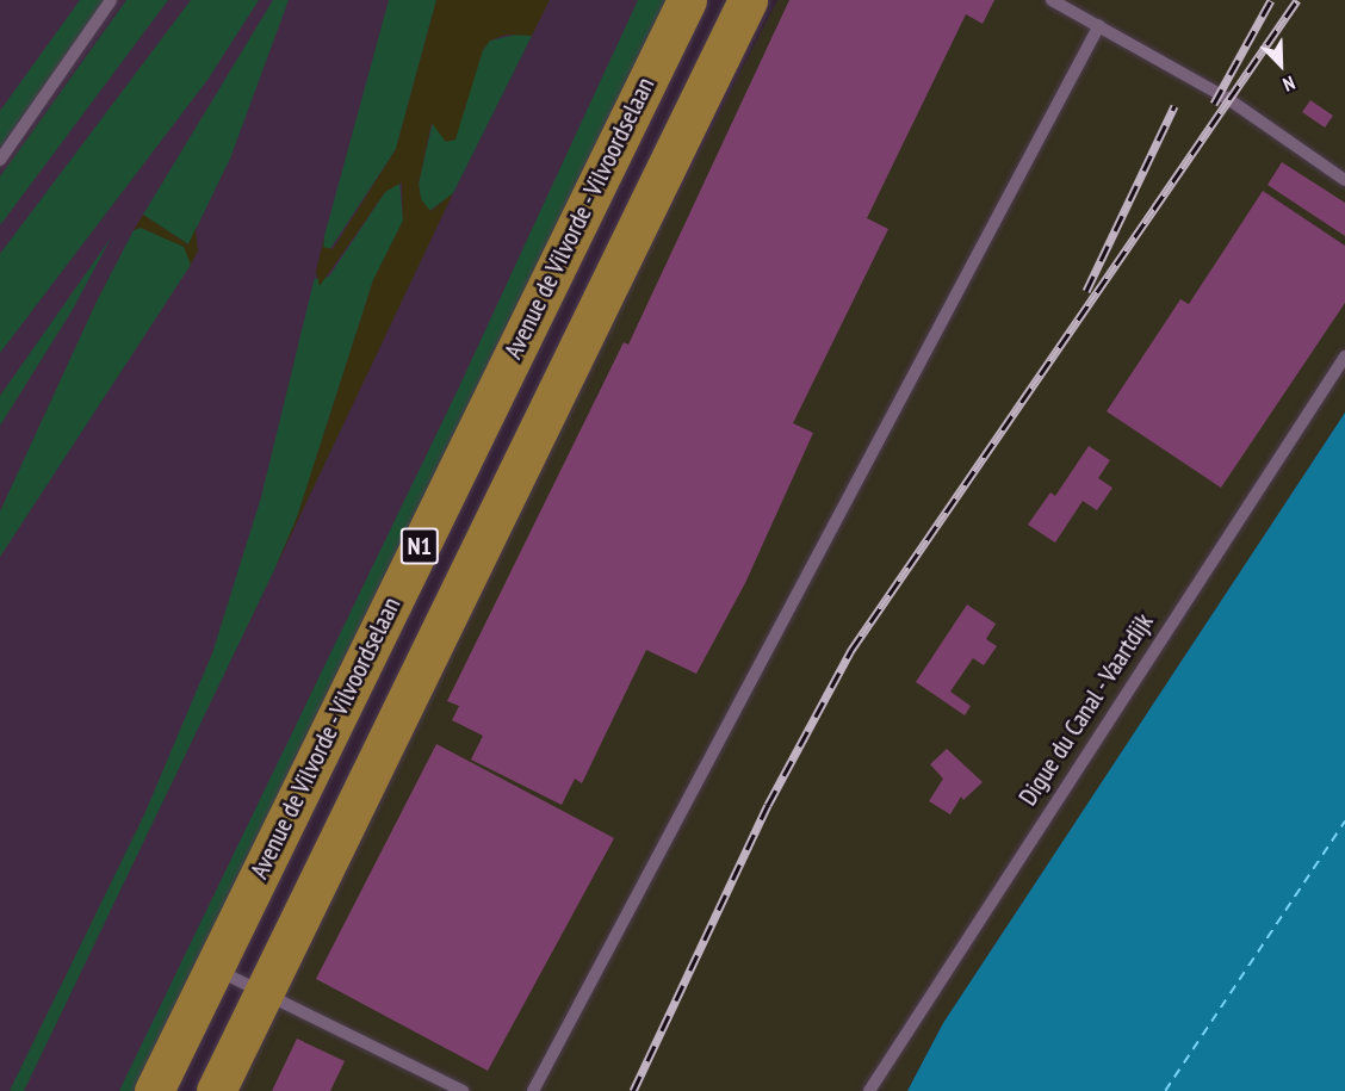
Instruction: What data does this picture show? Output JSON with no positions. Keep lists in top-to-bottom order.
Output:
{
  "streets": {
    "main road": ["Avenue de Vilvorde - Vilvoordselaan", "N1"],
    "lane": ["Digue du Canal - Vaartdijk"]
  },
  "north": "bottom right"
}
